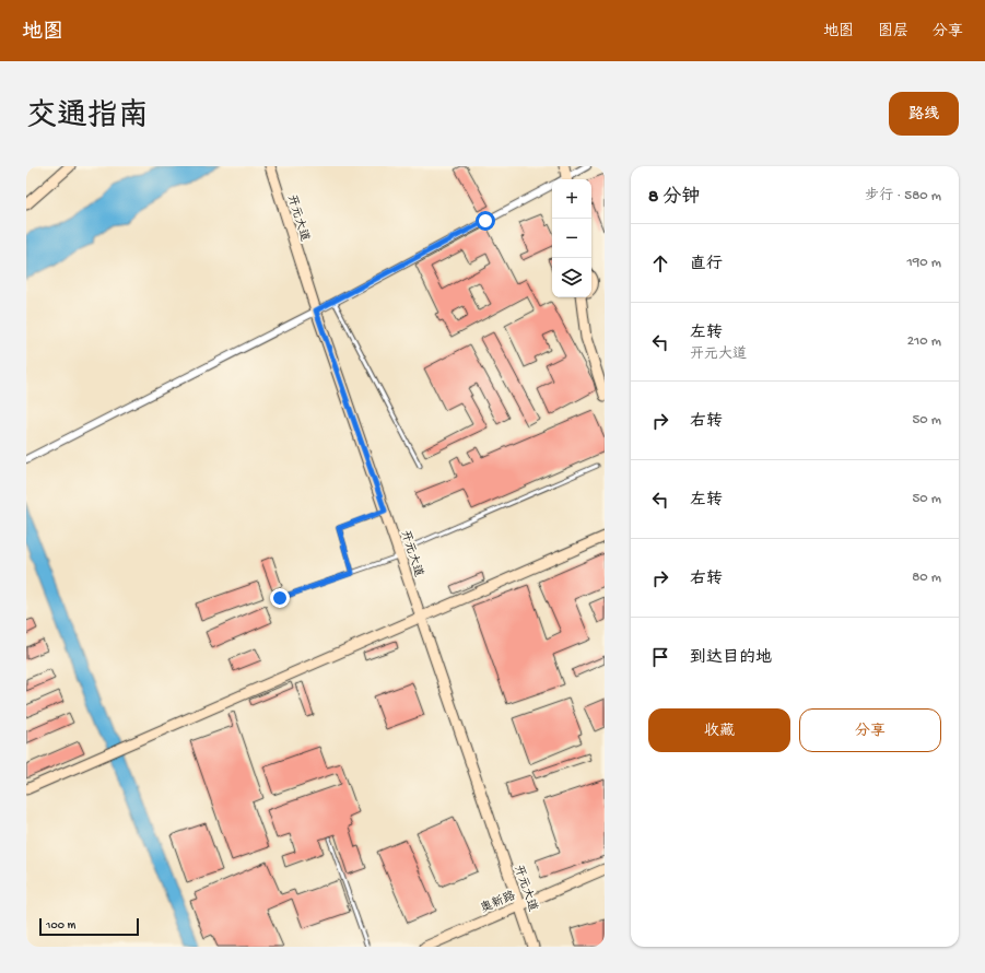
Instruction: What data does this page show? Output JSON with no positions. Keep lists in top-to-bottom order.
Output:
{
  "streets": {
    "street": ["开元大道", "奥新路"]
  },
  "scale_bar": "100 m",
  "page": {
    "header": "地图",
    "nav": ["地图", "图层", "分享"],
    "title": "交通指南",
    "buttons": [
      "路线",
      ["收藏", "分享"]
    ],
    "heading": ["8 分钟", "步行 · 580 m"],
    "map_buttons": ["+", "−"],
    "list": [
      ["直行", "190 m"],
      ["左转", "开元大道", "210 m"],
      ["右转", "50 m"],
      ["左转", "50 m"],
      ["右转", "80 m"],
      "到达目的地"
    ],
    "scale": "100 m"
  }
}
